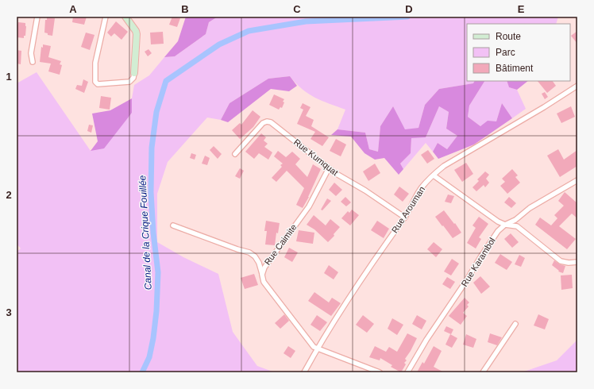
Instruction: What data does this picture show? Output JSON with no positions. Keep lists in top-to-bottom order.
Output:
{
  "streets": {
    "street": [
      "Rue Kumquat",
      "Rue Arouman",
      "Rue Caimite",
      "Rue Karambol"
    ]
  },
  "crossings": [
    ["Rue Kumquat", "Rue Arouman"],
    ["Rue Kumquat", "Rue Caimite"],
    ["Rue Arouman", "Rue Caimite"]
  ],
  "water": ["Canal de la Crique Fouillée"],
  "legend": ["Route", "Parc", "Bâtiment"],
  "grid": {
    "columns": [
      "A",
      "B",
      "C",
      "D",
      "E"
    ],
    "rows": ["1", "2", "3"]
  }
}
